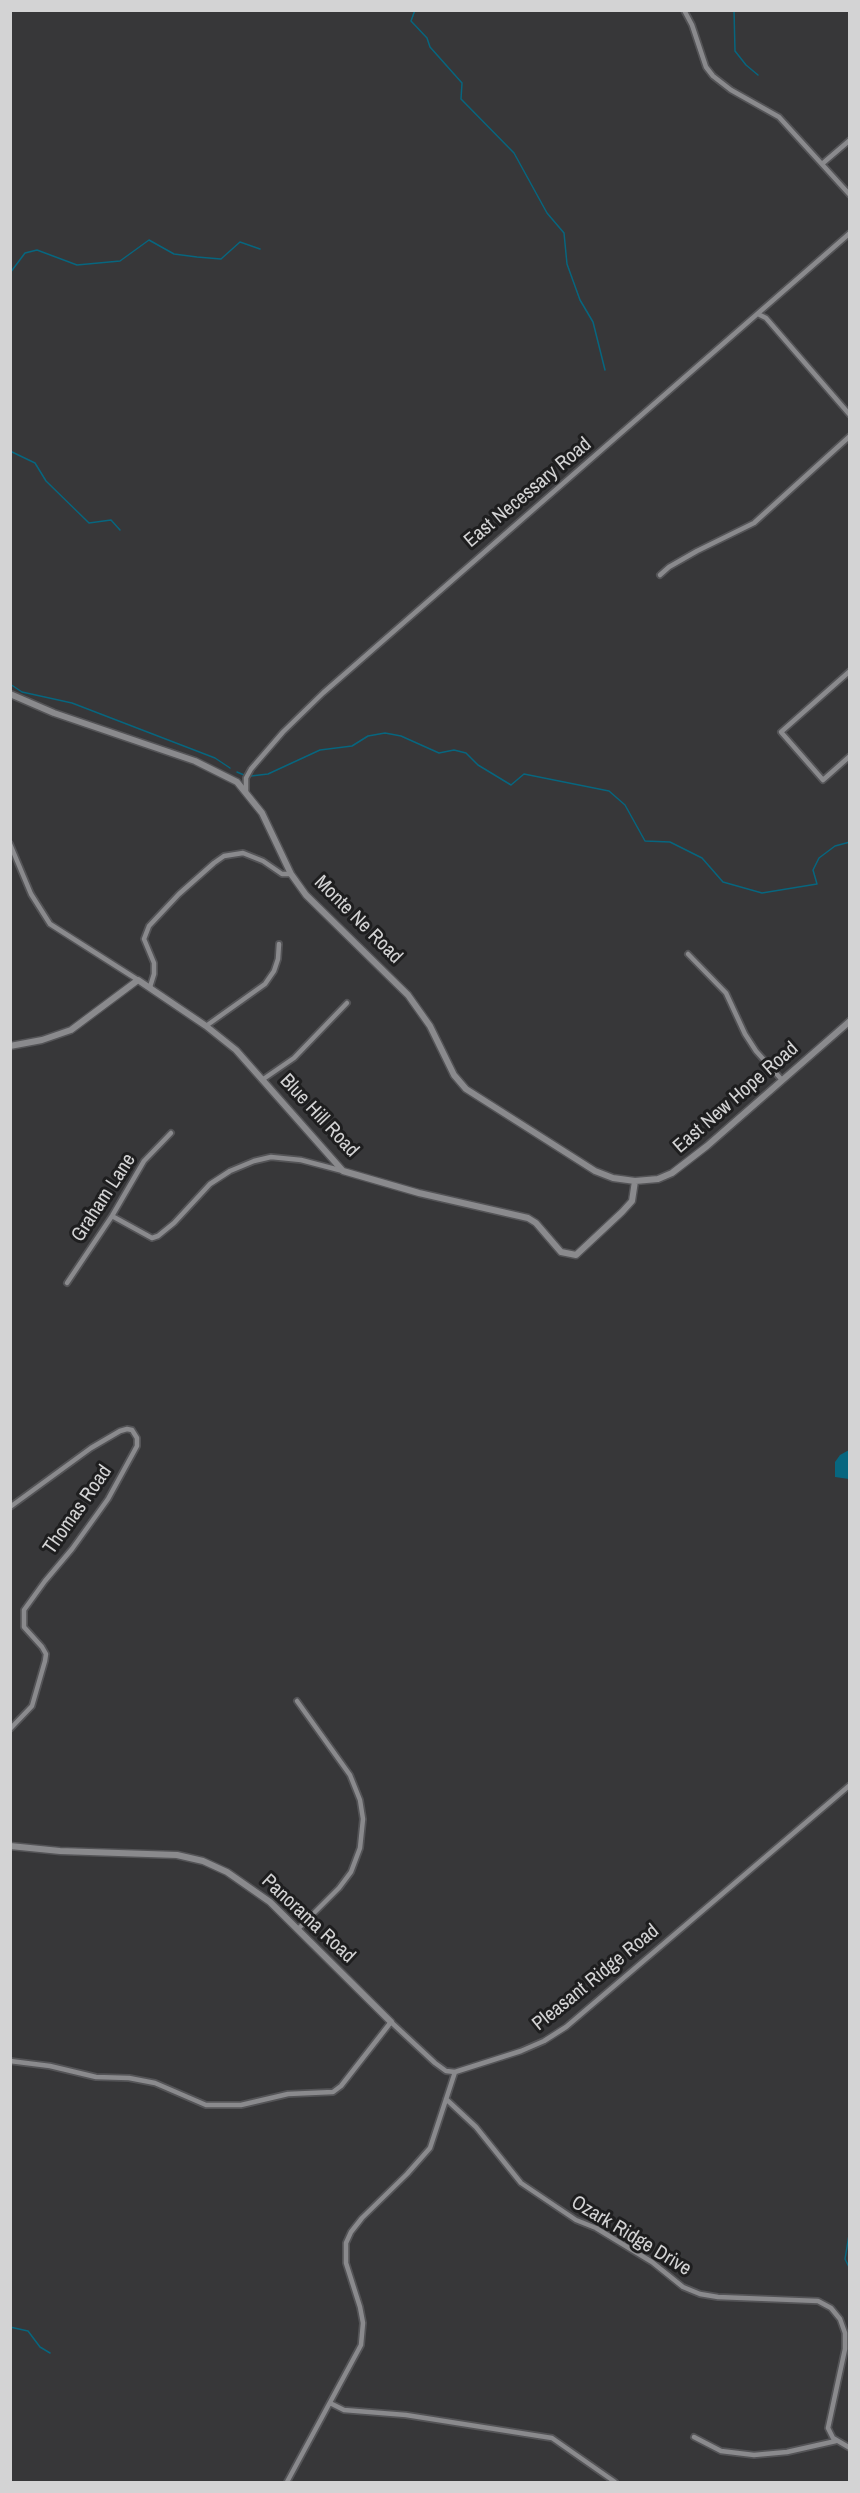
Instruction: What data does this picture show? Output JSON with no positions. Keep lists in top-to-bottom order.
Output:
{
  "streets": {
    "street": [
      "East Necessary Road",
      "Monte Ne Road",
      "East New Hope Road",
      "Blue Hill Road",
      "Graham Lane",
      "Thomas Road",
      "Panorama Road",
      "Pleasant Ridge Road",
      "Ozark Ridge Drive"
    ]
  },
  "crossings": [
    ["East Necessary Road", "Monte Ne Road"],
    ["Monte Ne Road", "East New Hope Road"],
    ["Monte Ne Road", "Blue Hill Road"],
    ["East New Hope Road", "Blue Hill Road"]
  ]
}
